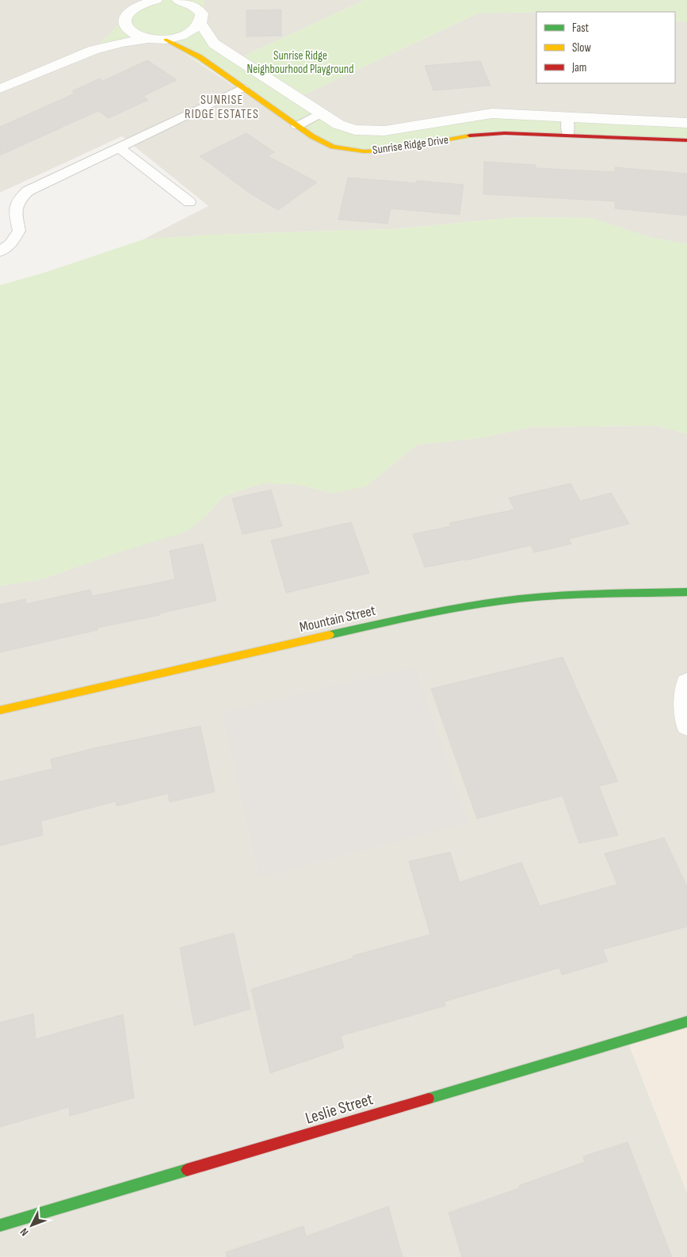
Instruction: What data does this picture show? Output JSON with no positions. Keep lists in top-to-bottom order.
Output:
{
  "streets": {
    "street": ["Sunrise Ridge Drive", "Mountain Street", "Leslie Street"]
  },
  "districts": ["SUNRISE RIDGE ESTATES"],
  "parks": ["Sunrise Ridge Neighbourhood Playground"],
  "legend": ["Fast", "Slow", "Jam"],
  "north": "bottom left"
}
